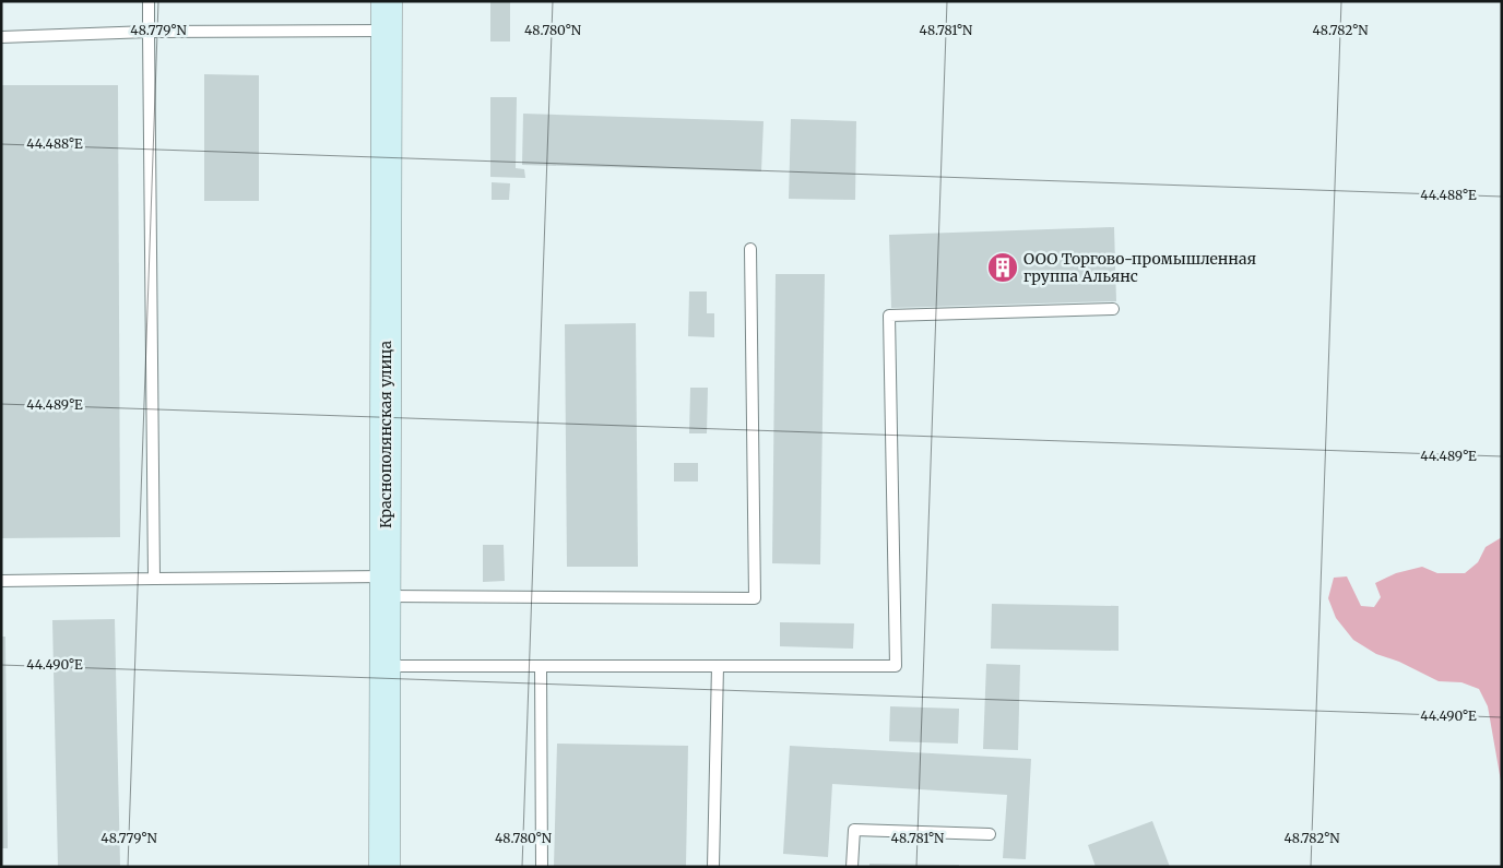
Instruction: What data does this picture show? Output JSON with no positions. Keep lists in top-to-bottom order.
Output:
{
  "streets": {
    "main road": ["Краснополянская улица"]
  },
  "places": {
    "building": ["ООО Торгово-промышленная группа Альянс"]
  },
  "coordinates": [
    "48.779°N",
    "48.780°N",
    "48.781°N",
    "48.782°N",
    "44.488°E",
    "44.489°E",
    "44.490°E"
  ]
}
